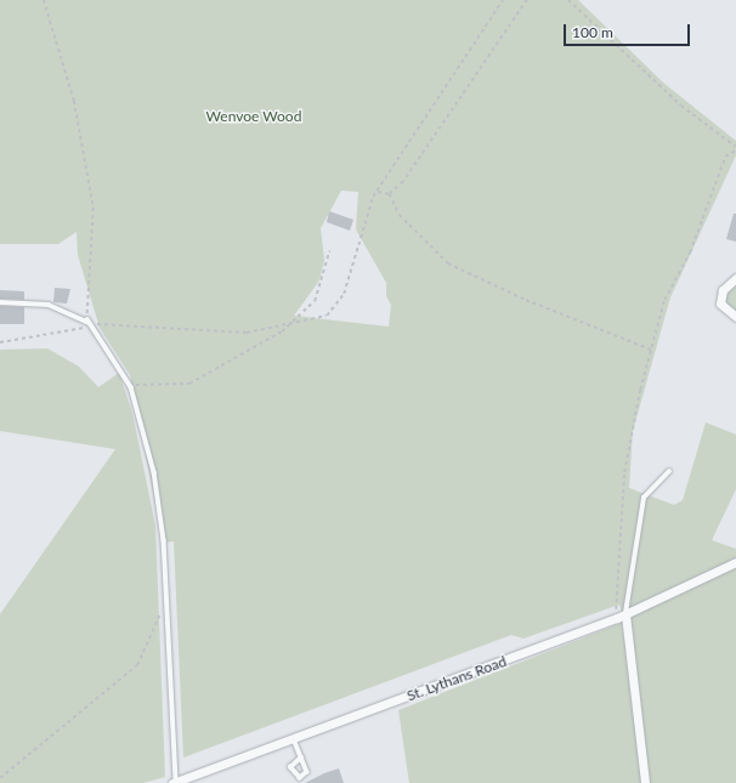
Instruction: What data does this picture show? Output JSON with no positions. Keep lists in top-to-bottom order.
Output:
{
  "streets": {
    "street": ["St. Lythans Road"]
  },
  "parks": ["Wenvoe Wood"],
  "scale_bar": "100 m"
}
